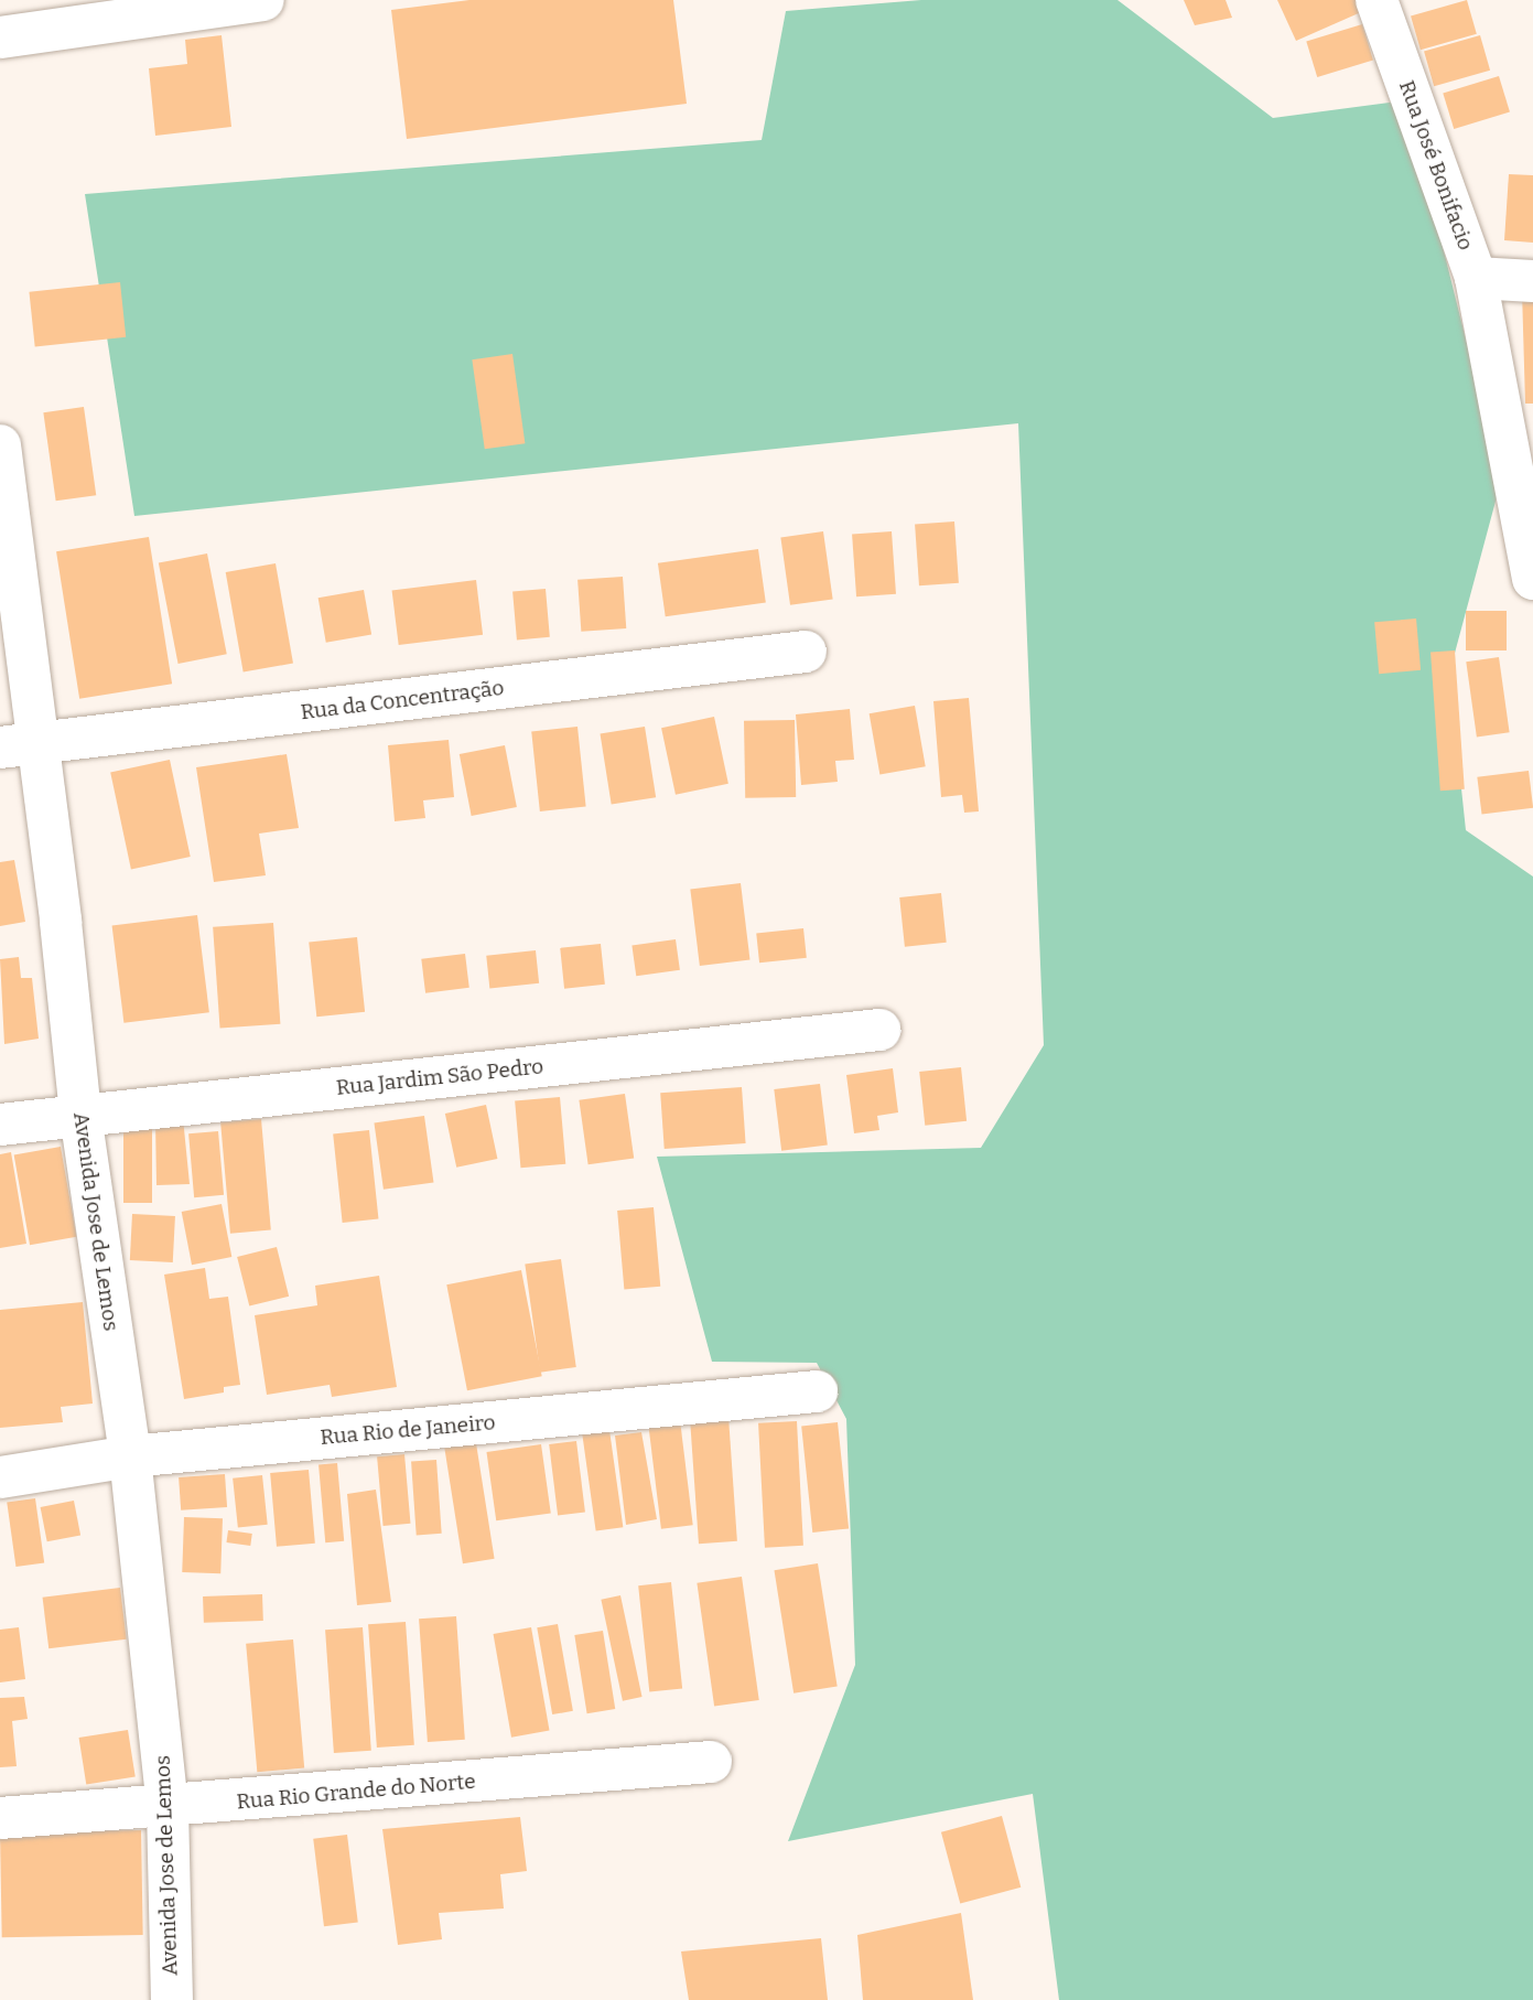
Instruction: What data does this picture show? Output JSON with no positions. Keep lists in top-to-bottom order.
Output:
{
  "streets": {
    "street": [
      "Rua José Bonifacio",
      "Rua da Concentração",
      "Rua Jardim São Pedro",
      "Avenida Jose de Lemos",
      "Rua Rio de Janeiro",
      "Rua Rio Grande do Norte"
    ]
  },
  "crossings": [
    ["Rua da Concentração", "Avenida Jose de Lemos"],
    ["Rua Jardim São Pedro", "Avenida Jose de Lemos"],
    ["Avenida Jose de Lemos", "Rua Rio de Janeiro"],
    ["Avenida Jose de Lemos", "Rua Rio Grande do Norte"]
  ]
}
